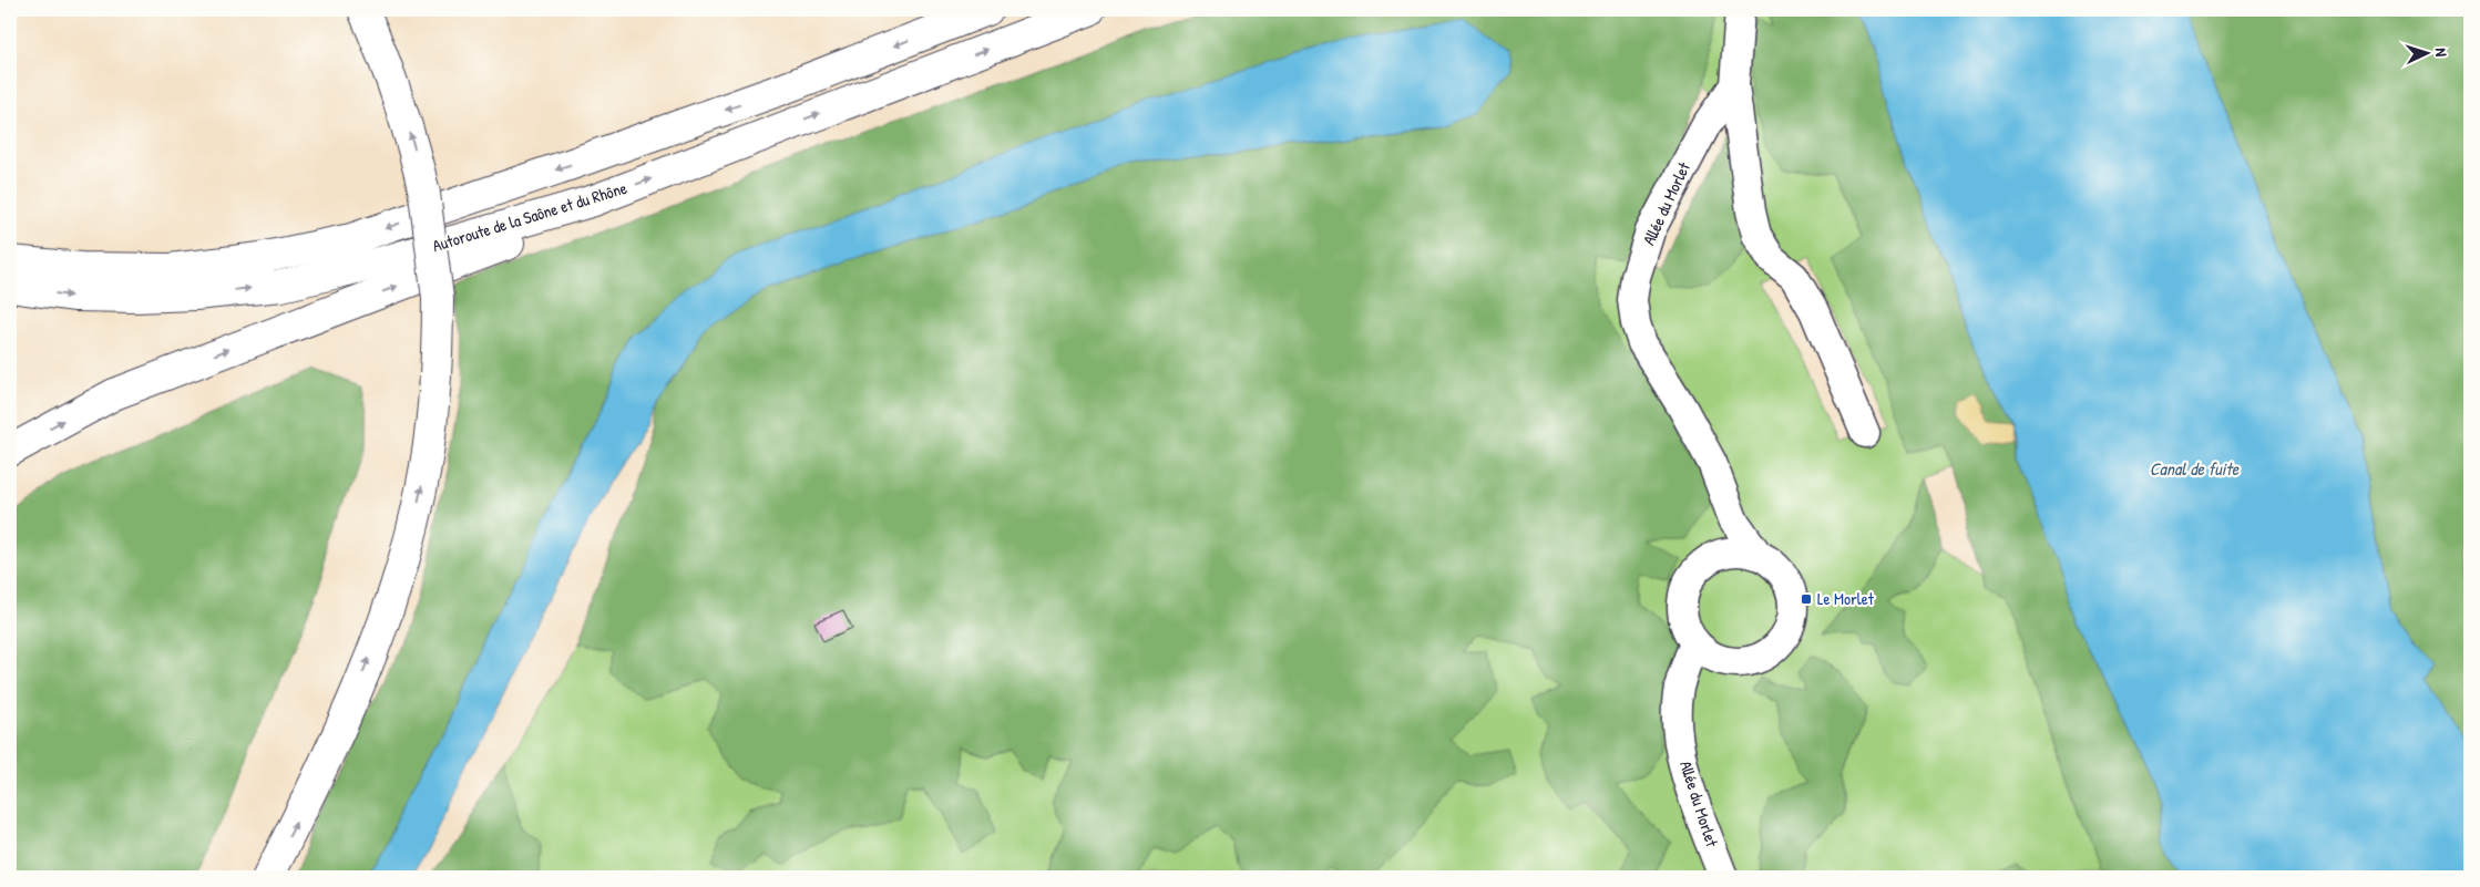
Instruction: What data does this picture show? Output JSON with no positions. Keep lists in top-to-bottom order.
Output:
{
  "streets": {
    "highway": ["Autoroute de la Saône et du Rhône"],
    "lane": ["Allée du Morlet"]
  },
  "water": ["Canal de fuite"],
  "places": {
    "transit": ["Le Morlet"]
  },
  "north": "right"
}
